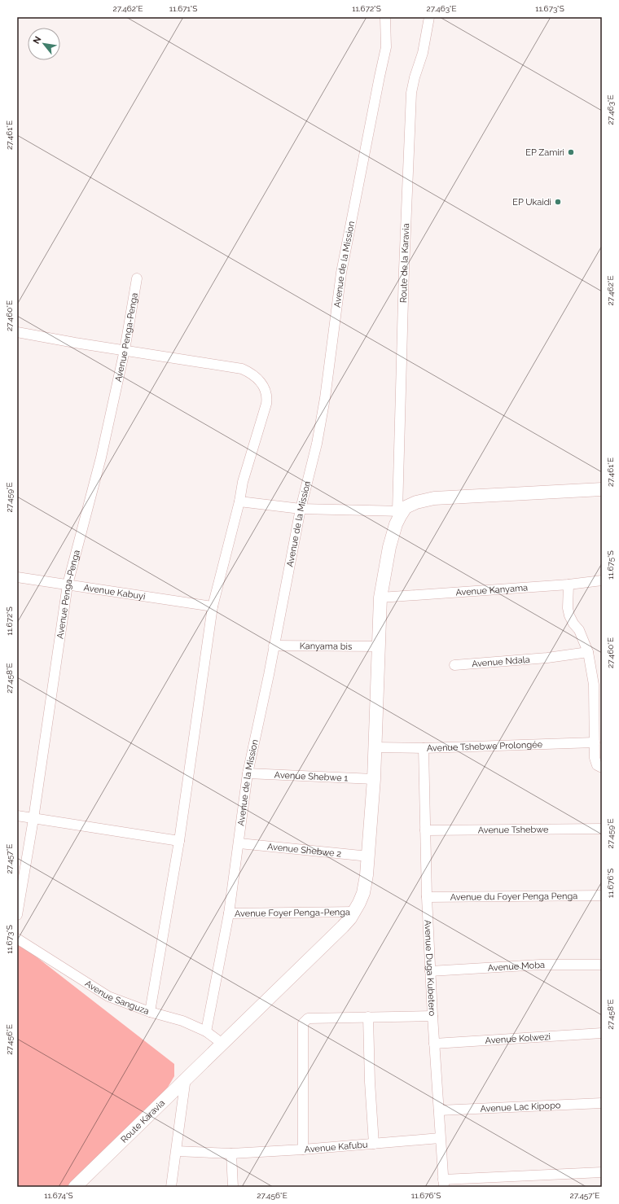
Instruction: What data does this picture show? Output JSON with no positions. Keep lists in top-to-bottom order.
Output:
{
  "streets": {
    "street": [
      "Route de la Karavia",
      "Avenue de la Mission",
      "Avenue Penga-Penga",
      "Avenue Kanyama",
      "Avenue Kabuyi",
      "Kanyama bis",
      "Avenue Ndala",
      "Avenue Tshebwe Prolongée",
      "Avenue Shebwe 1",
      "Avenue Tshebwe",
      "Avenue Shebwe 2",
      "Avenue du Foyer Penga Penga",
      "Avenue Foyer Penga-Penga",
      "Avenue Moba",
      "Avenue Duga Kubetero",
      "Avenue Sanguza",
      "Avenue Kolwezi",
      "Avenue Lac Kipopo",
      "Route Karavia",
      "Avenue Kafubu"
    ]
  },
  "crossings": [
    ["Avenue de la Mission", "Kanyama bis"],
    ["Avenue de la Mission", "Avenue Shebwe 1"],
    ["Avenue de la Mission", "Avenue Shebwe 2"],
    ["Avenue de la Mission", "Avenue Foyer Penga-Penga"],
    ["Avenue de la Mission", "Avenue Sanguza"],
    ["Avenue Penga-Penga", "Avenue Kabuyi"],
    ["Avenue Tshebwe Prolongée", "Avenue Duga Kubetero"],
    ["Avenue Tshebwe", "Avenue Duga Kubetero"],
    ["Avenue du Foyer Penga Penga", "Avenue Duga Kubetero"],
    ["Avenue Moba", "Avenue Duga Kubetero"],
    ["Avenue Duga Kubetero", "Avenue Kolwezi"],
    ["Avenue Duga Kubetero", "Avenue Lac Kipopo"],
    ["Avenue Duga Kubetero", "Avenue Kafubu"],
    ["Avenue Sanguza", "Route Karavia"]
  ],
  "places": ["EP Zamiri", "EP Ukaidi"],
  "north": "top left",
  "coordinates": [
    "27.462°E",
    "11.671°S",
    "11.672°S",
    "27.463°E",
    "11.673°S",
    "27.461°E",
    "27.460°E",
    "27.459°E",
    "11.675°S",
    "27.458°E",
    "27.457°E",
    "11.676°S",
    "27.456°E",
    "11.674°S"
  ]
}
